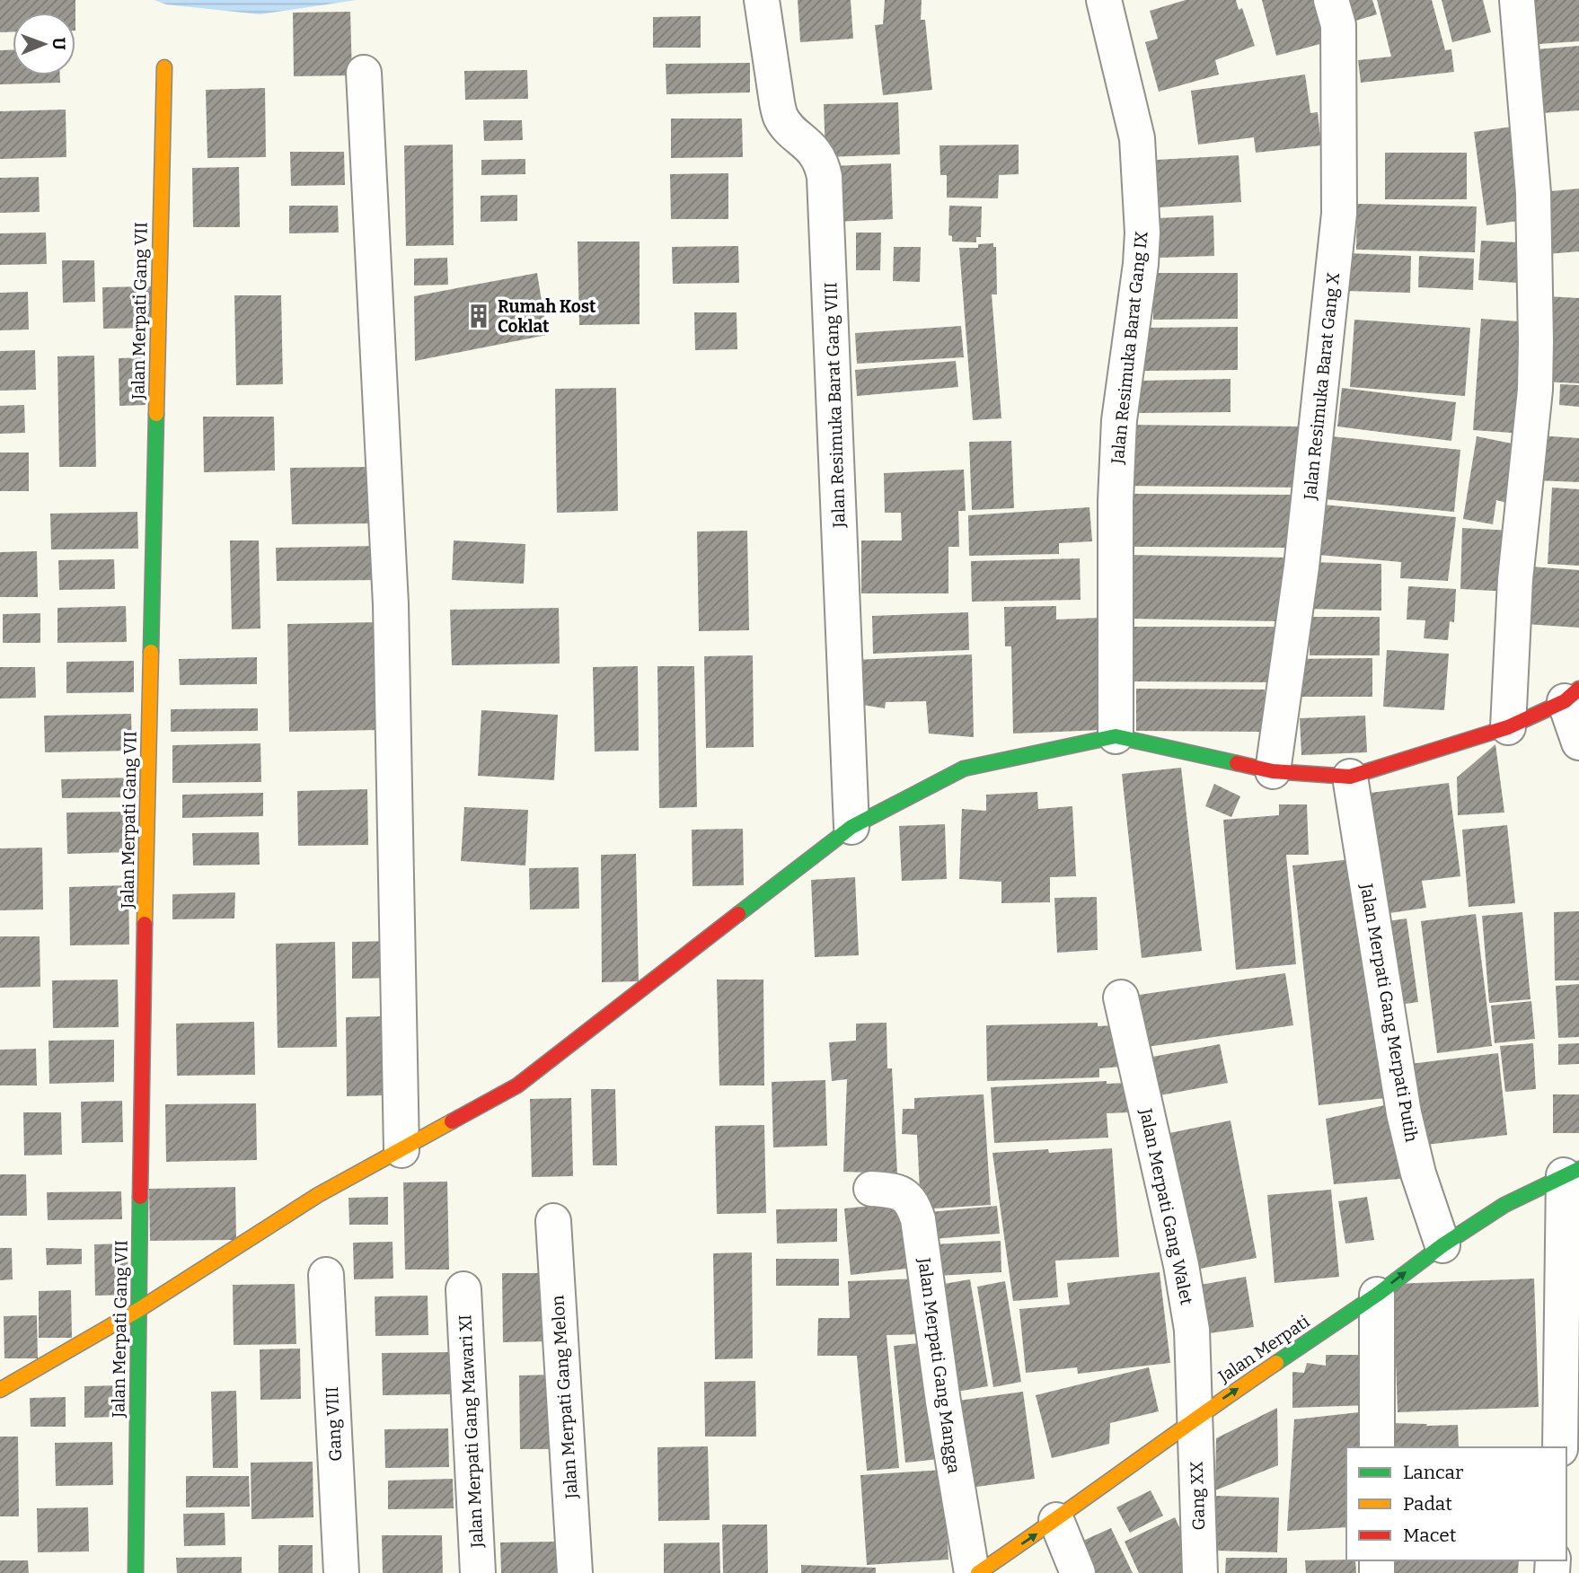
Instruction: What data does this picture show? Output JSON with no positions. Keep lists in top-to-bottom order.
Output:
{
  "streets": {
    "street": [
      "Jalan Merpati Gang VII",
      "Jalan Resimuka Barat Gang IX",
      "Jalan Resimuka Barat Gang X",
      "Jalan Resimuka Barat Gang VIII",
      "Jalan Merpati Gang Merpati Putih",
      "Jalan Merpati Gang Walet",
      "Jalan Merpati",
      "Jalan Merpati Gang Mangga",
      "Jalan Merpati Gang Melon",
      "Gang VIII",
      "Jalan Merpati Gang Mawari XI",
      "Gang XX"
    ]
  },
  "crossings": [
    ["Jalan Merpati Gang Merpati Putih", "Jalan Merpati"],
    ["Jalan Merpati Gang Walet", "Jalan Merpati"],
    ["Jalan Merpati Gang Walet", "Gang XX"],
    ["Jalan Merpati", "Gang XX"]
  ],
  "one_way": ["Jalan Merpati"],
  "places": {
    "building": ["Rumah Kost Coklat"]
  },
  "legend": ["Lancar", "Padat", "Macet"],
  "north": "right"
}
